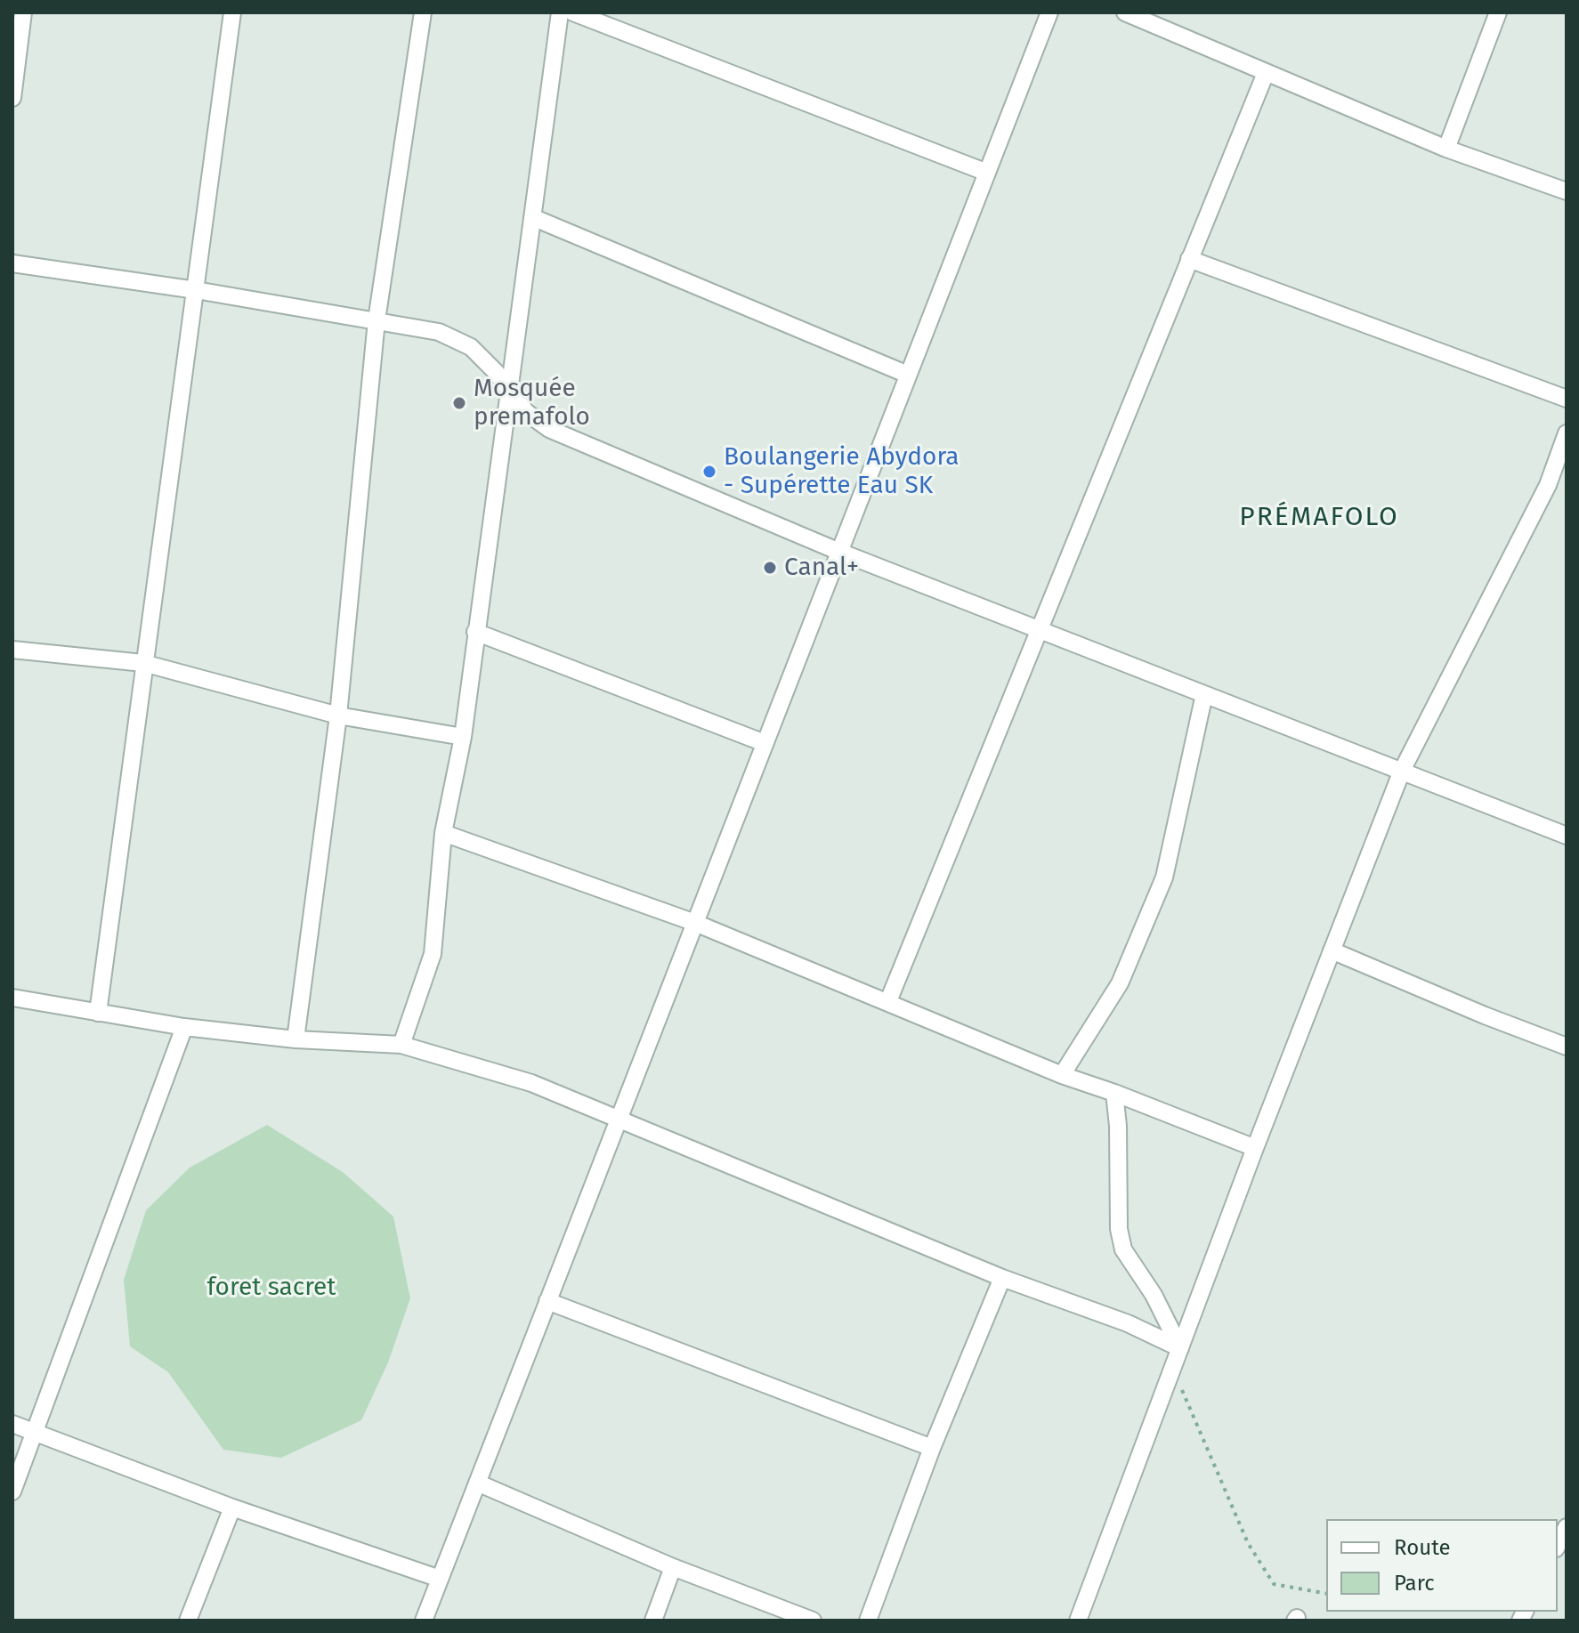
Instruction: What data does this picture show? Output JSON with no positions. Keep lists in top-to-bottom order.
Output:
{
  "districts": ["PRÉMAFOLO"],
  "parks": ["foret sacret"],
  "places": ["Mosquée premafolo", "Boulangerie Abydora - Supérette Eau SK", "Canal+"],
  "legend": ["Route", "Parc"]
}
